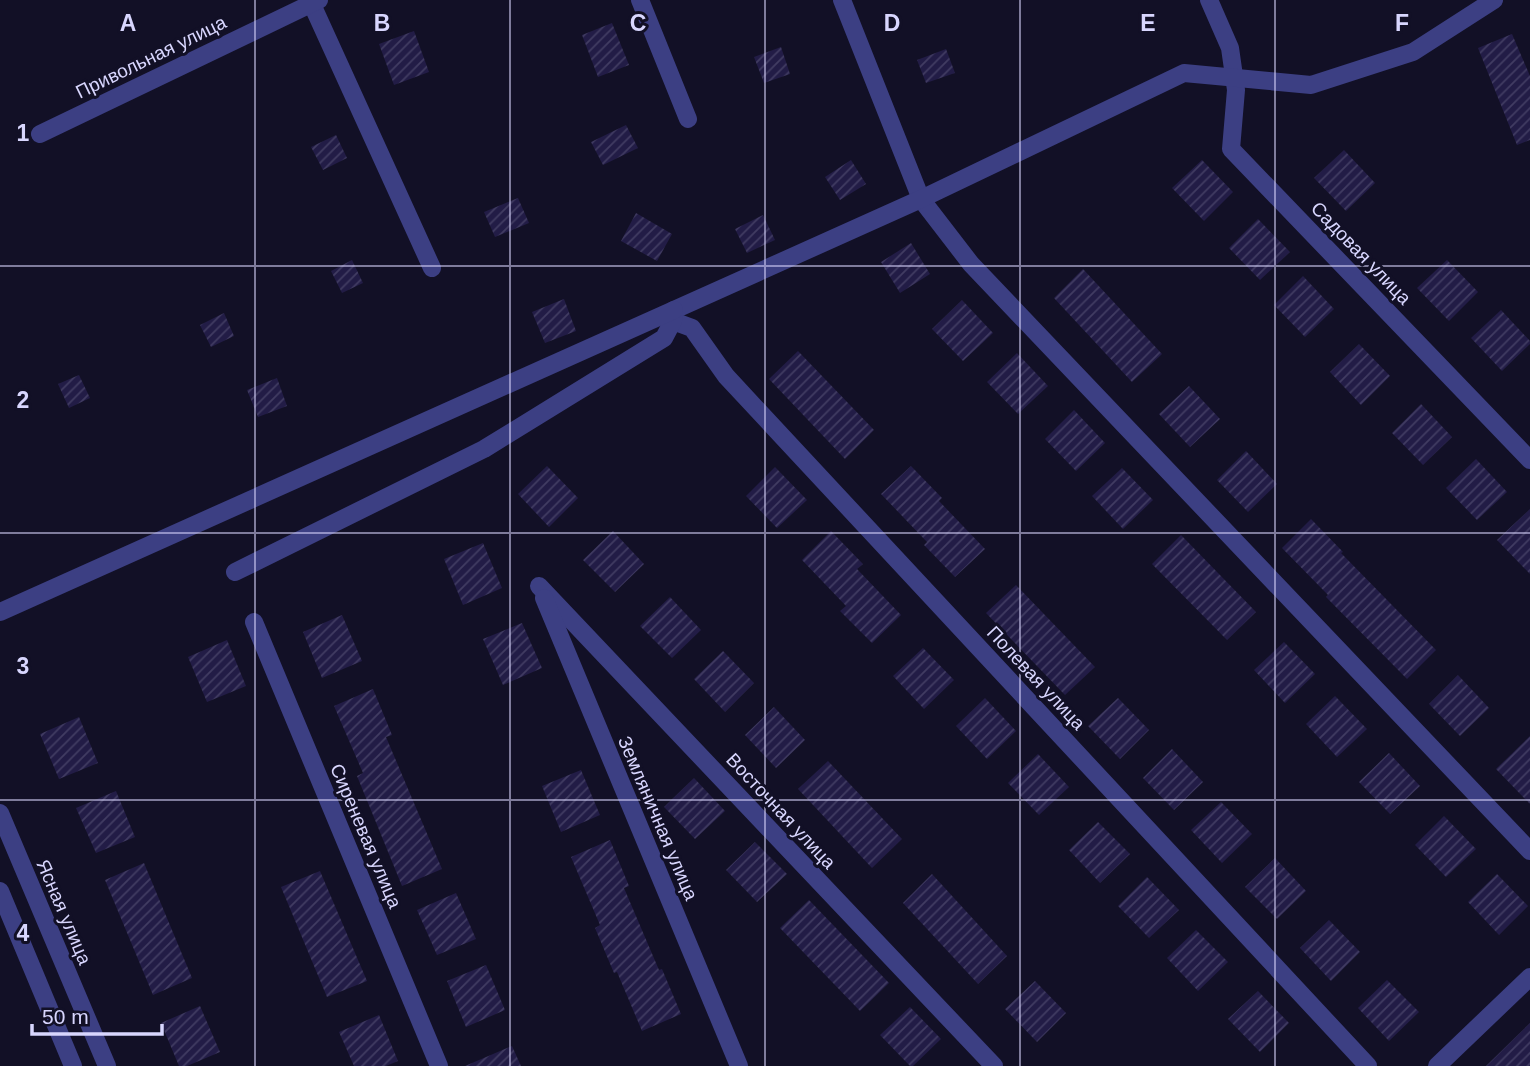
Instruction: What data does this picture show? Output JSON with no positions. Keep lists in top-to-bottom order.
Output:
{
  "streets": {
    "street": [
      "Привольная улица",
      "Садовая улица",
      "Полевая улица",
      "Восточная улица",
      "Земляничная улица",
      "Сиреневая улица",
      "Ясная улица"
    ]
  },
  "crossings": [
    ["Восточная улица", "Земляничная улица"]
  ],
  "scale_bar": "50 m",
  "grid": {
    "columns": [
      "A",
      "B",
      "C",
      "D",
      "E",
      "F"
    ],
    "rows": [
      "1",
      "2",
      "3",
      "4"
    ]
  }
}
